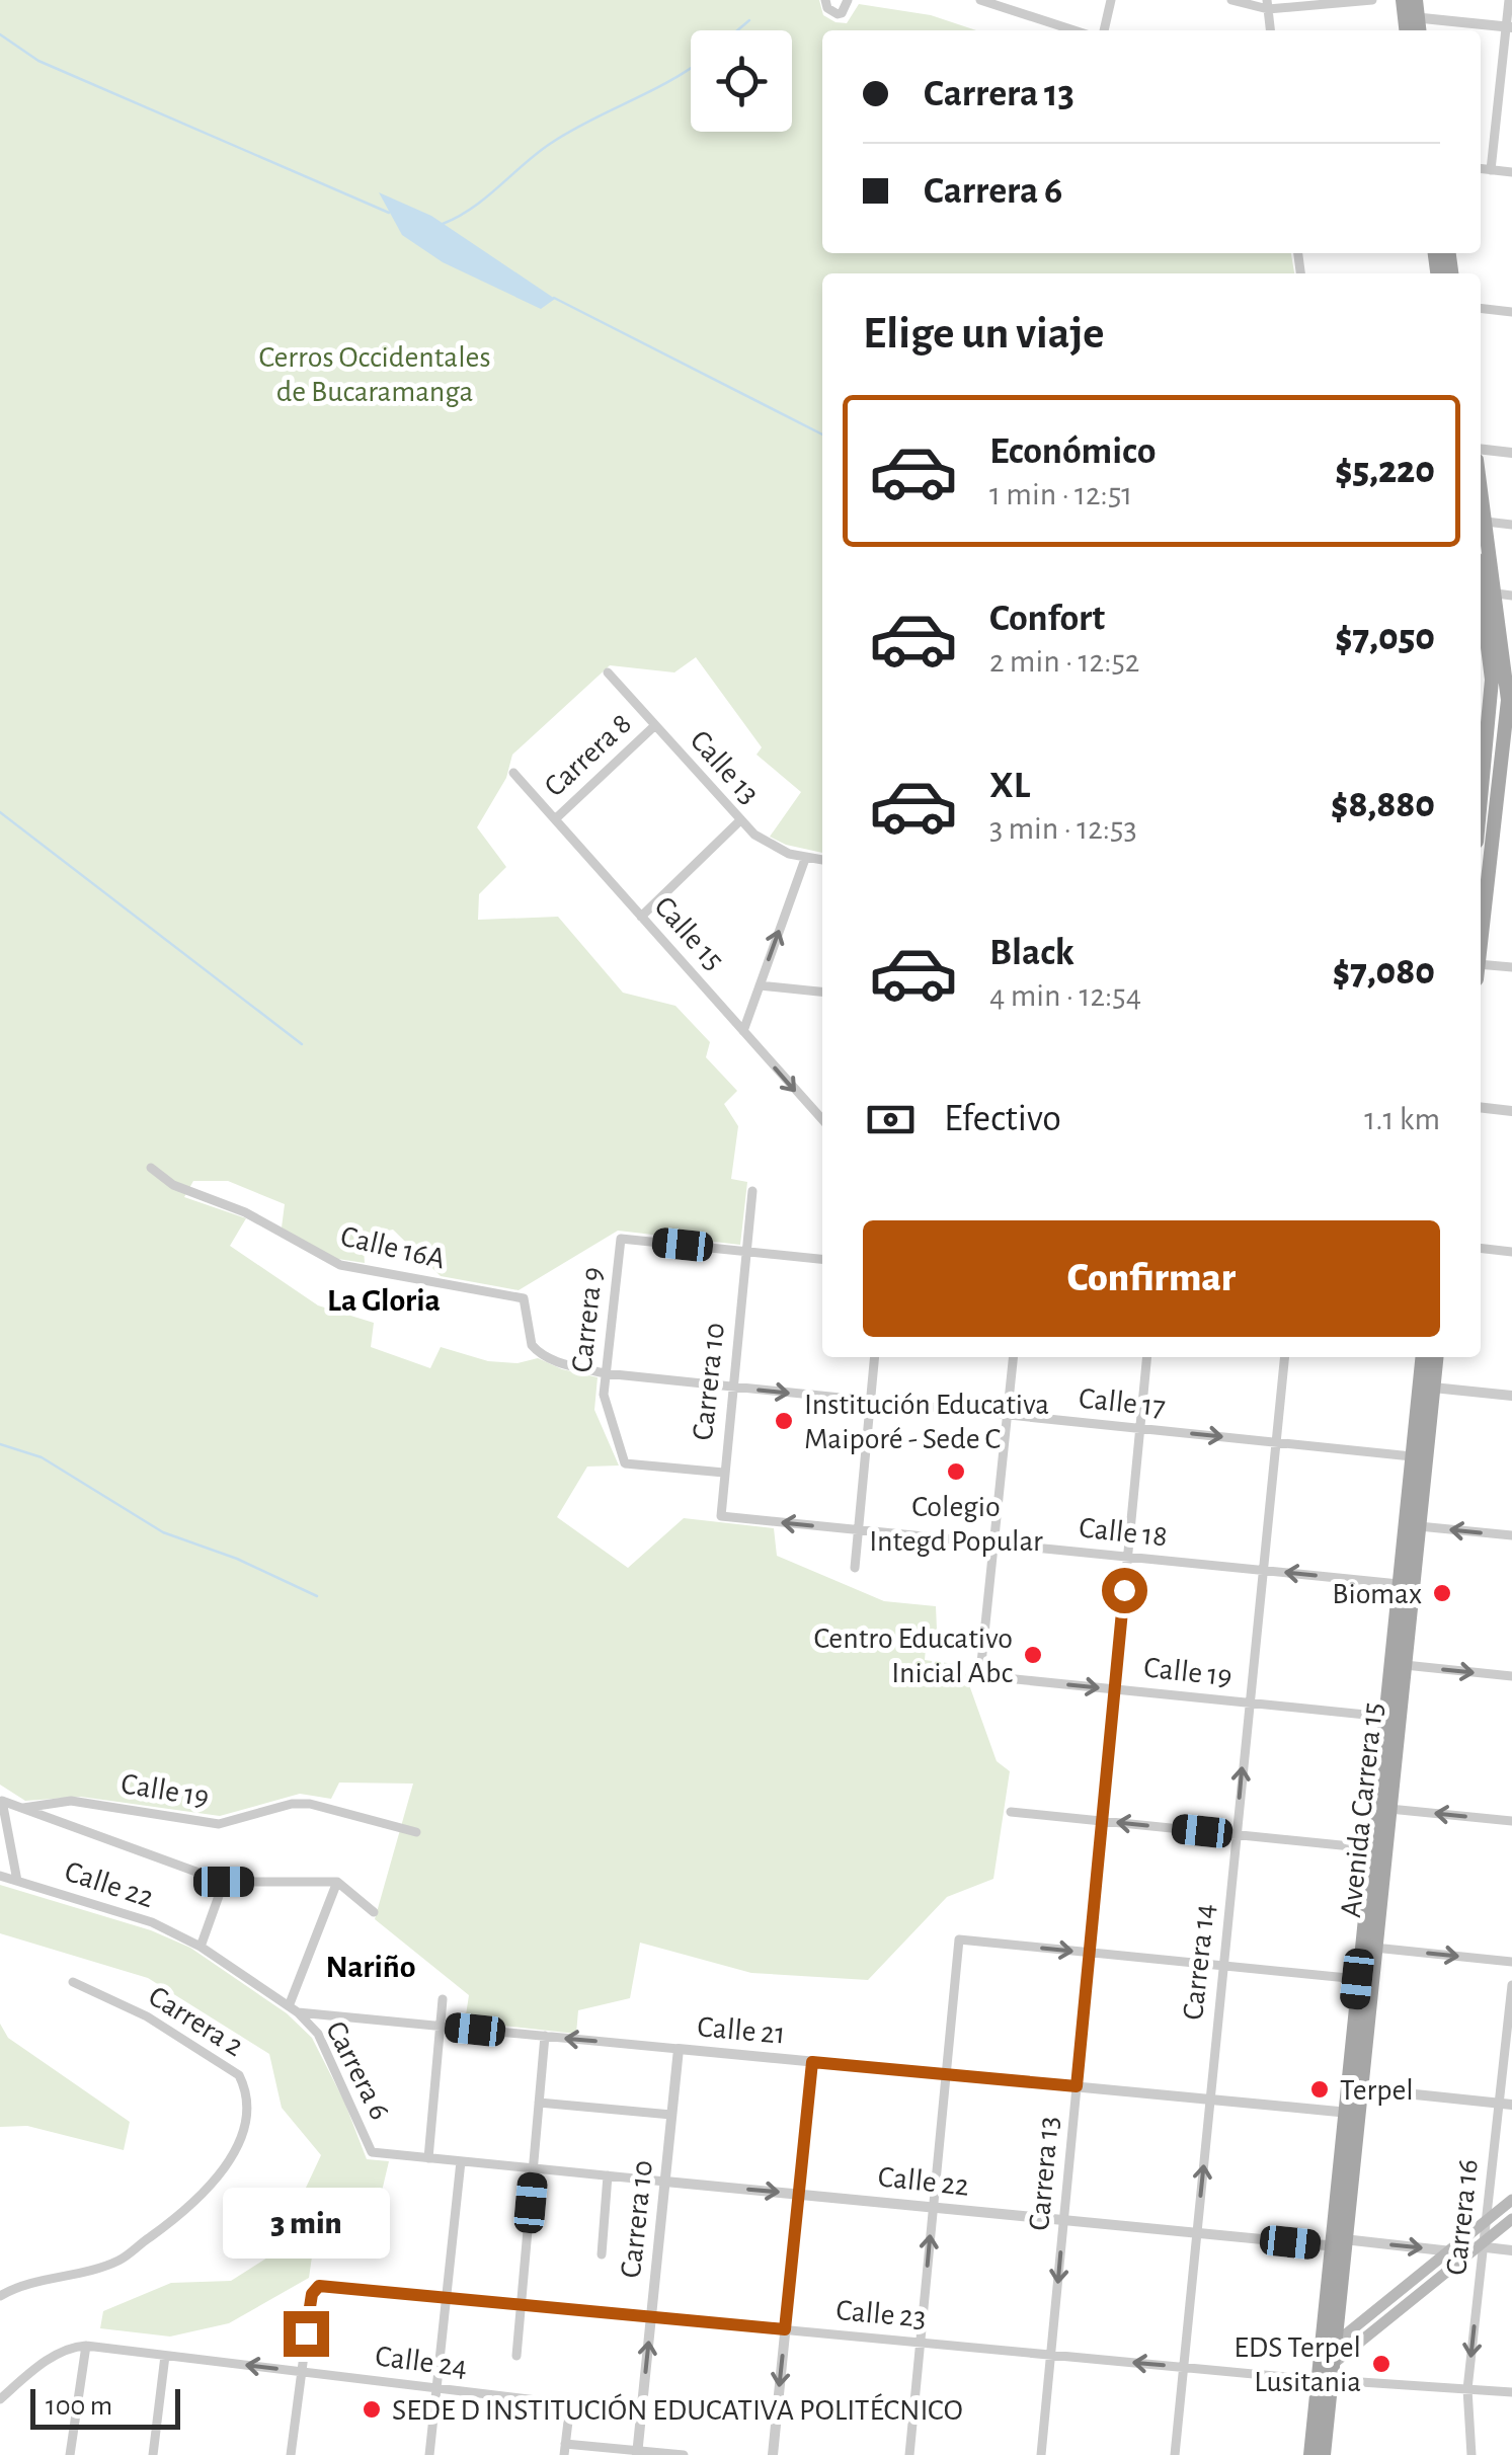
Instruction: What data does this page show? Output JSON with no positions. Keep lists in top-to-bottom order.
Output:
{
  "streets": {
    "main road": ["Avenida Carrera 15"],
    "street": [
      "Carrera 8",
      "Calle 13",
      "Calle 15",
      "Calle 16A",
      "Carrera 9",
      "Carrera 10",
      "Calle 17",
      "Calle 18",
      "Calle 19",
      "Calle 22",
      "Carrera 14",
      "Carrera 2",
      "Calle 21",
      "Carrera 6",
      "Carrera 13",
      "Carrera 16",
      "Calle 23",
      "Calle 24"
    ]
  },
  "crossings": [
    ["Carrera 8", "Calle 13"],
    ["Carrera 8", "Calle 15"],
    ["Calle 16A", "Calle 17"],
    ["Carrera 9", "Carrera 10"],
    ["Carrera 9", "Calle 17"],
    ["Carrera 10", "Calle 17"],
    ["Carrera 10", "Calle 18"],
    ["Carrera 10", "Calle 22"],
    ["Carrera 10", "Calle 21"],
    ["Carrera 10", "Calle 23"],
    ["Calle 17", "Avenida Carrera 15"],
    ["Calle 17", "Carrera 14"],
    ["Calle 17", "Carrera 13"],
    ["Calle 18", "Calle 19"],
    ["Calle 18", "Avenida Carrera 15"],
    ["Calle 18", "Carrera 14"],
    ["Calle 18", "Carrera 13"],
    ["Calle 19", "Avenida Carrera 15"],
    ["Calle 19", "Carrera 14"],
    ["Calle 19", "Carrera 13"],
    ["Avenida Carrera 15", "Calle 22"],
    ["Avenida Carrera 15", "Calle 21"],
    ["Avenida Carrera 15", "Calle 23"],
    ["Calle 22", "Carrera 14"],
    ["Calle 22", "Calle 21"],
    ["Calle 22", "Carrera 6"],
    ["Calle 22", "Carrera 13"],
    ["Calle 22", "Carrera 16"],
    ["Carrera 14", "Calle 21"],
    ["Carrera 14", "Calle 23"],
    ["Calle 21", "Carrera 6"],
    ["Calle 21", "Carrera 13"],
    ["Carrera 13", "Calle 23"],
    ["Carrera 16", "Calle 23"],
    ["Calle 23", "Calle 24"]
  ],
  "one_way": ["Calle 18"],
  "districts": ["La Gloria", "Nariño"],
  "parks": ["Cerros Occidentales de Bucaramanga"],
  "places": [
    "Institución Educativa Maiporé - Sede C",
    "Colegio Integd Popular",
    "Biomax",
    "Centro Educativo Inicial Abc",
    "Terpel",
    "EDS Terpel Lusitania",
    "SEDE D INSTITUCIÓN EDUCATIVA POLITÉCNICO"
  ],
  "scale_bar": "100 m",
  "page": {
    "banner": ["Carrera 13", "Carrera 6"],
    "heading": "Elige un viaje",
    "list": [
      {
        "name": "Económico",
        "note": "1 min · 12:51",
        "value": "$5,220"
      },
      {
        "name": "Confort",
        "note": "2 min · 12:52",
        "value": "$7,050"
      },
      {
        "name": "XL",
        "note": "3 min · 12:53",
        "value": "$8,880"
      },
      {
        "name": "Black",
        "note": "4 min · 12:54",
        "value": "$7,080"
      }
    ],
    "pay": ["Efectivo", "1.1 km"],
    "buttons": "Confirmar",
    "bubble": "3 min",
    "scale": "100 m"
  }
}
